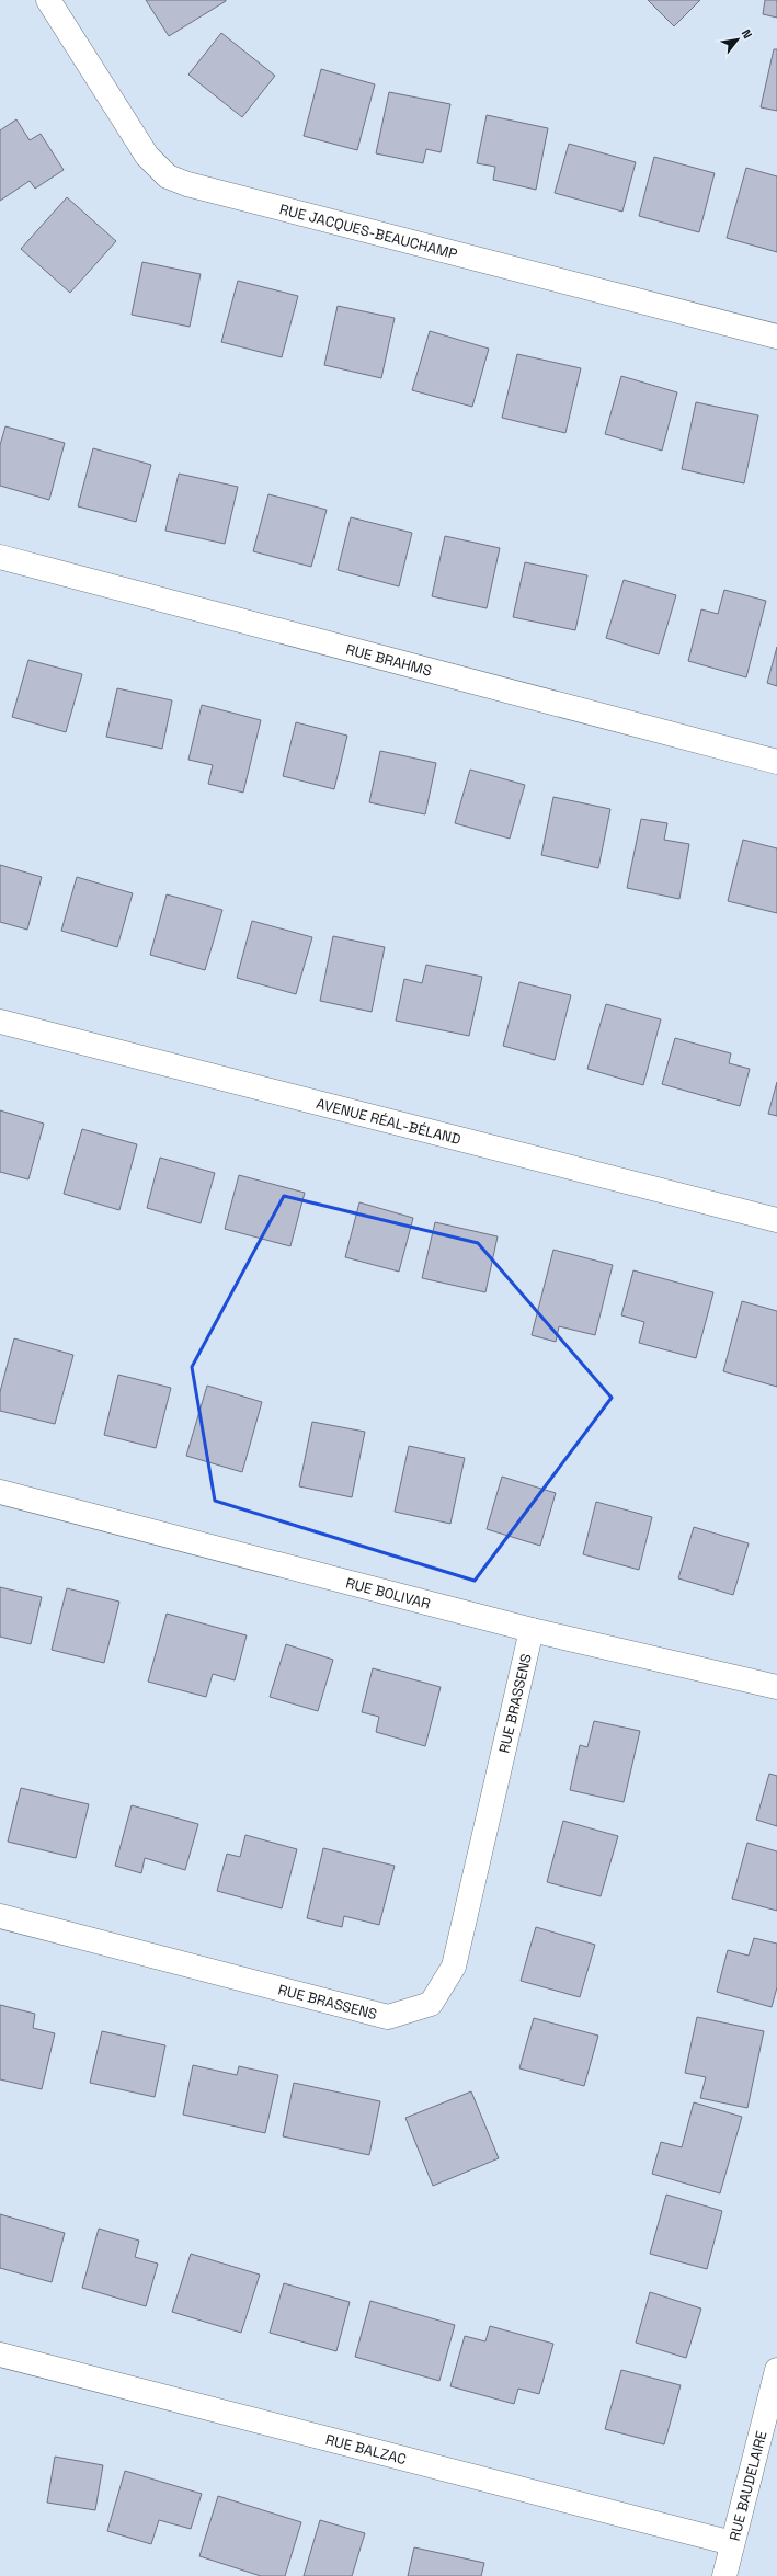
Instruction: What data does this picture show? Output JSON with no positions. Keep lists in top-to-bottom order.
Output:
{
  "streets": {
    "street": [
      "RUE JACQUES-BEAUCHAMP",
      "RUE BRAHMS",
      "AVENUE RÉAL-BÉLAND",
      "RUE BOLIVAR",
      "RUE BRASSENS",
      "RUE BALZAC",
      "RUE BAUDELAIRE"
    ]
  },
  "crossings": [
    ["RUE BOLIVAR", "RUE BRASSENS"],
    ["RUE BALZAC", "RUE BAUDELAIRE"]
  ],
  "north": "top right"
}
